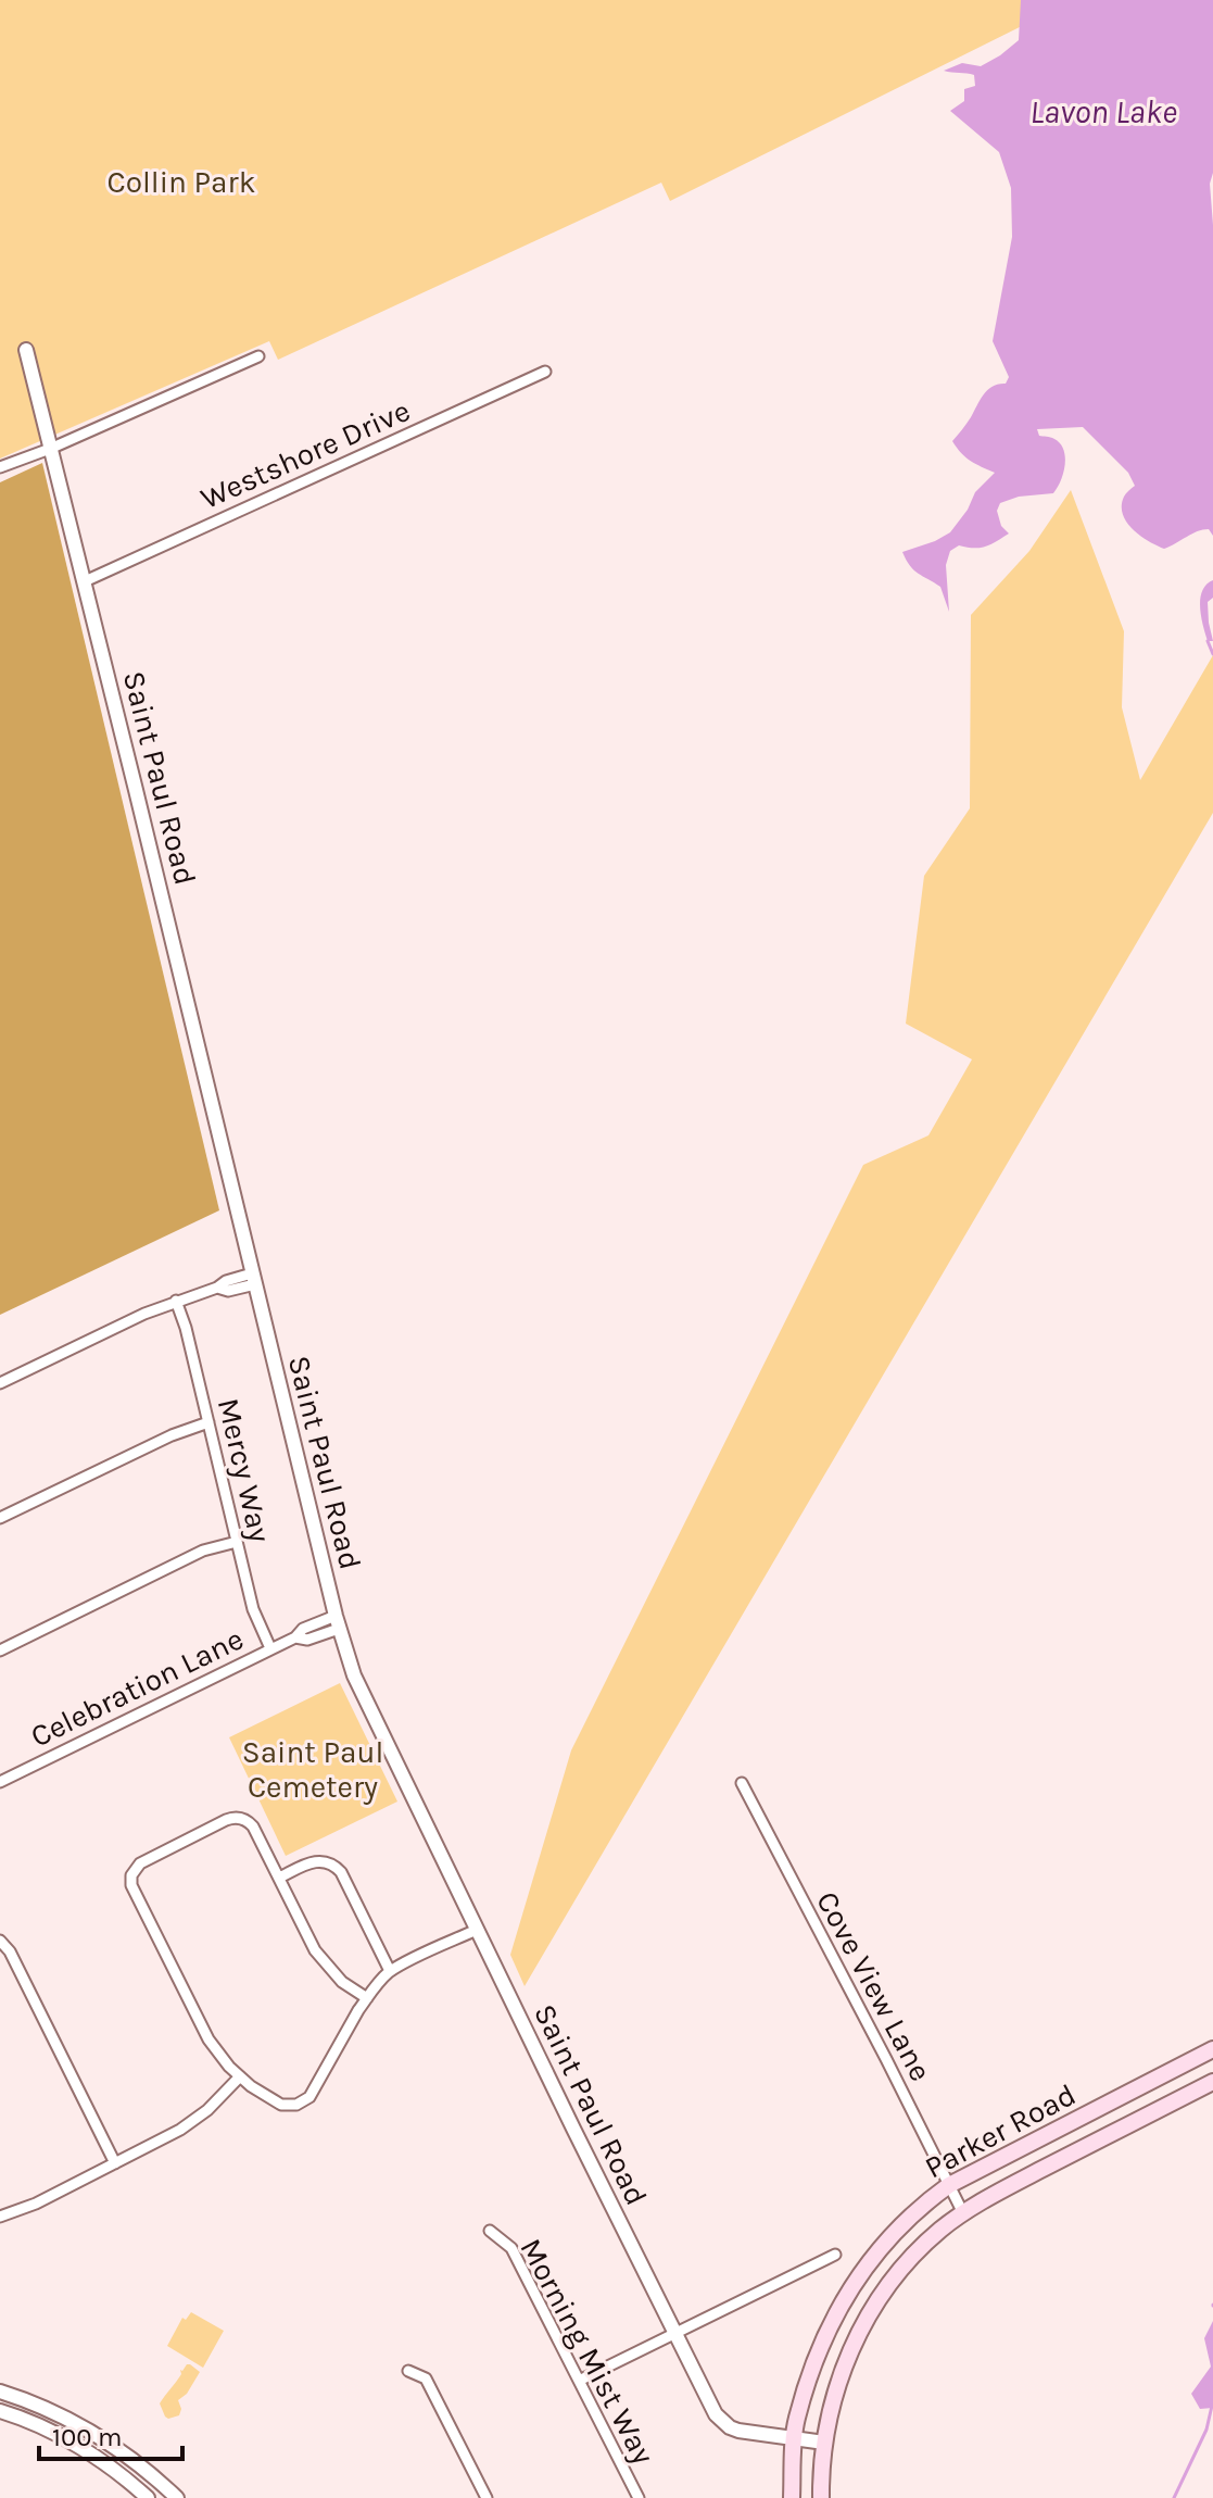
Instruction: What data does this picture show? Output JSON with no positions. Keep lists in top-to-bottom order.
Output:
{
  "streets": {
    "main road": ["Parker Road"],
    "street": [
      "Westshore Drive",
      "Saint Paul Road",
      "Mercy Way",
      "Celebration Lane",
      "Cove View Lane",
      "Morning Mist Way"
    ]
  },
  "crossings": [
    ["Westshore Drive", "Saint Paul Road"],
    ["Saint Paul Road", "Celebration Lane"],
    ["Saint Paul Road", "Parker Road"],
    ["Mercy Way", "Celebration Lane"],
    ["Cove View Lane", "Parker Road"]
  ],
  "water": ["Lavon Lake"],
  "parks": ["Collin Park", "Saint Paul Cemetery"],
  "scale_bar": "100 m"
}
